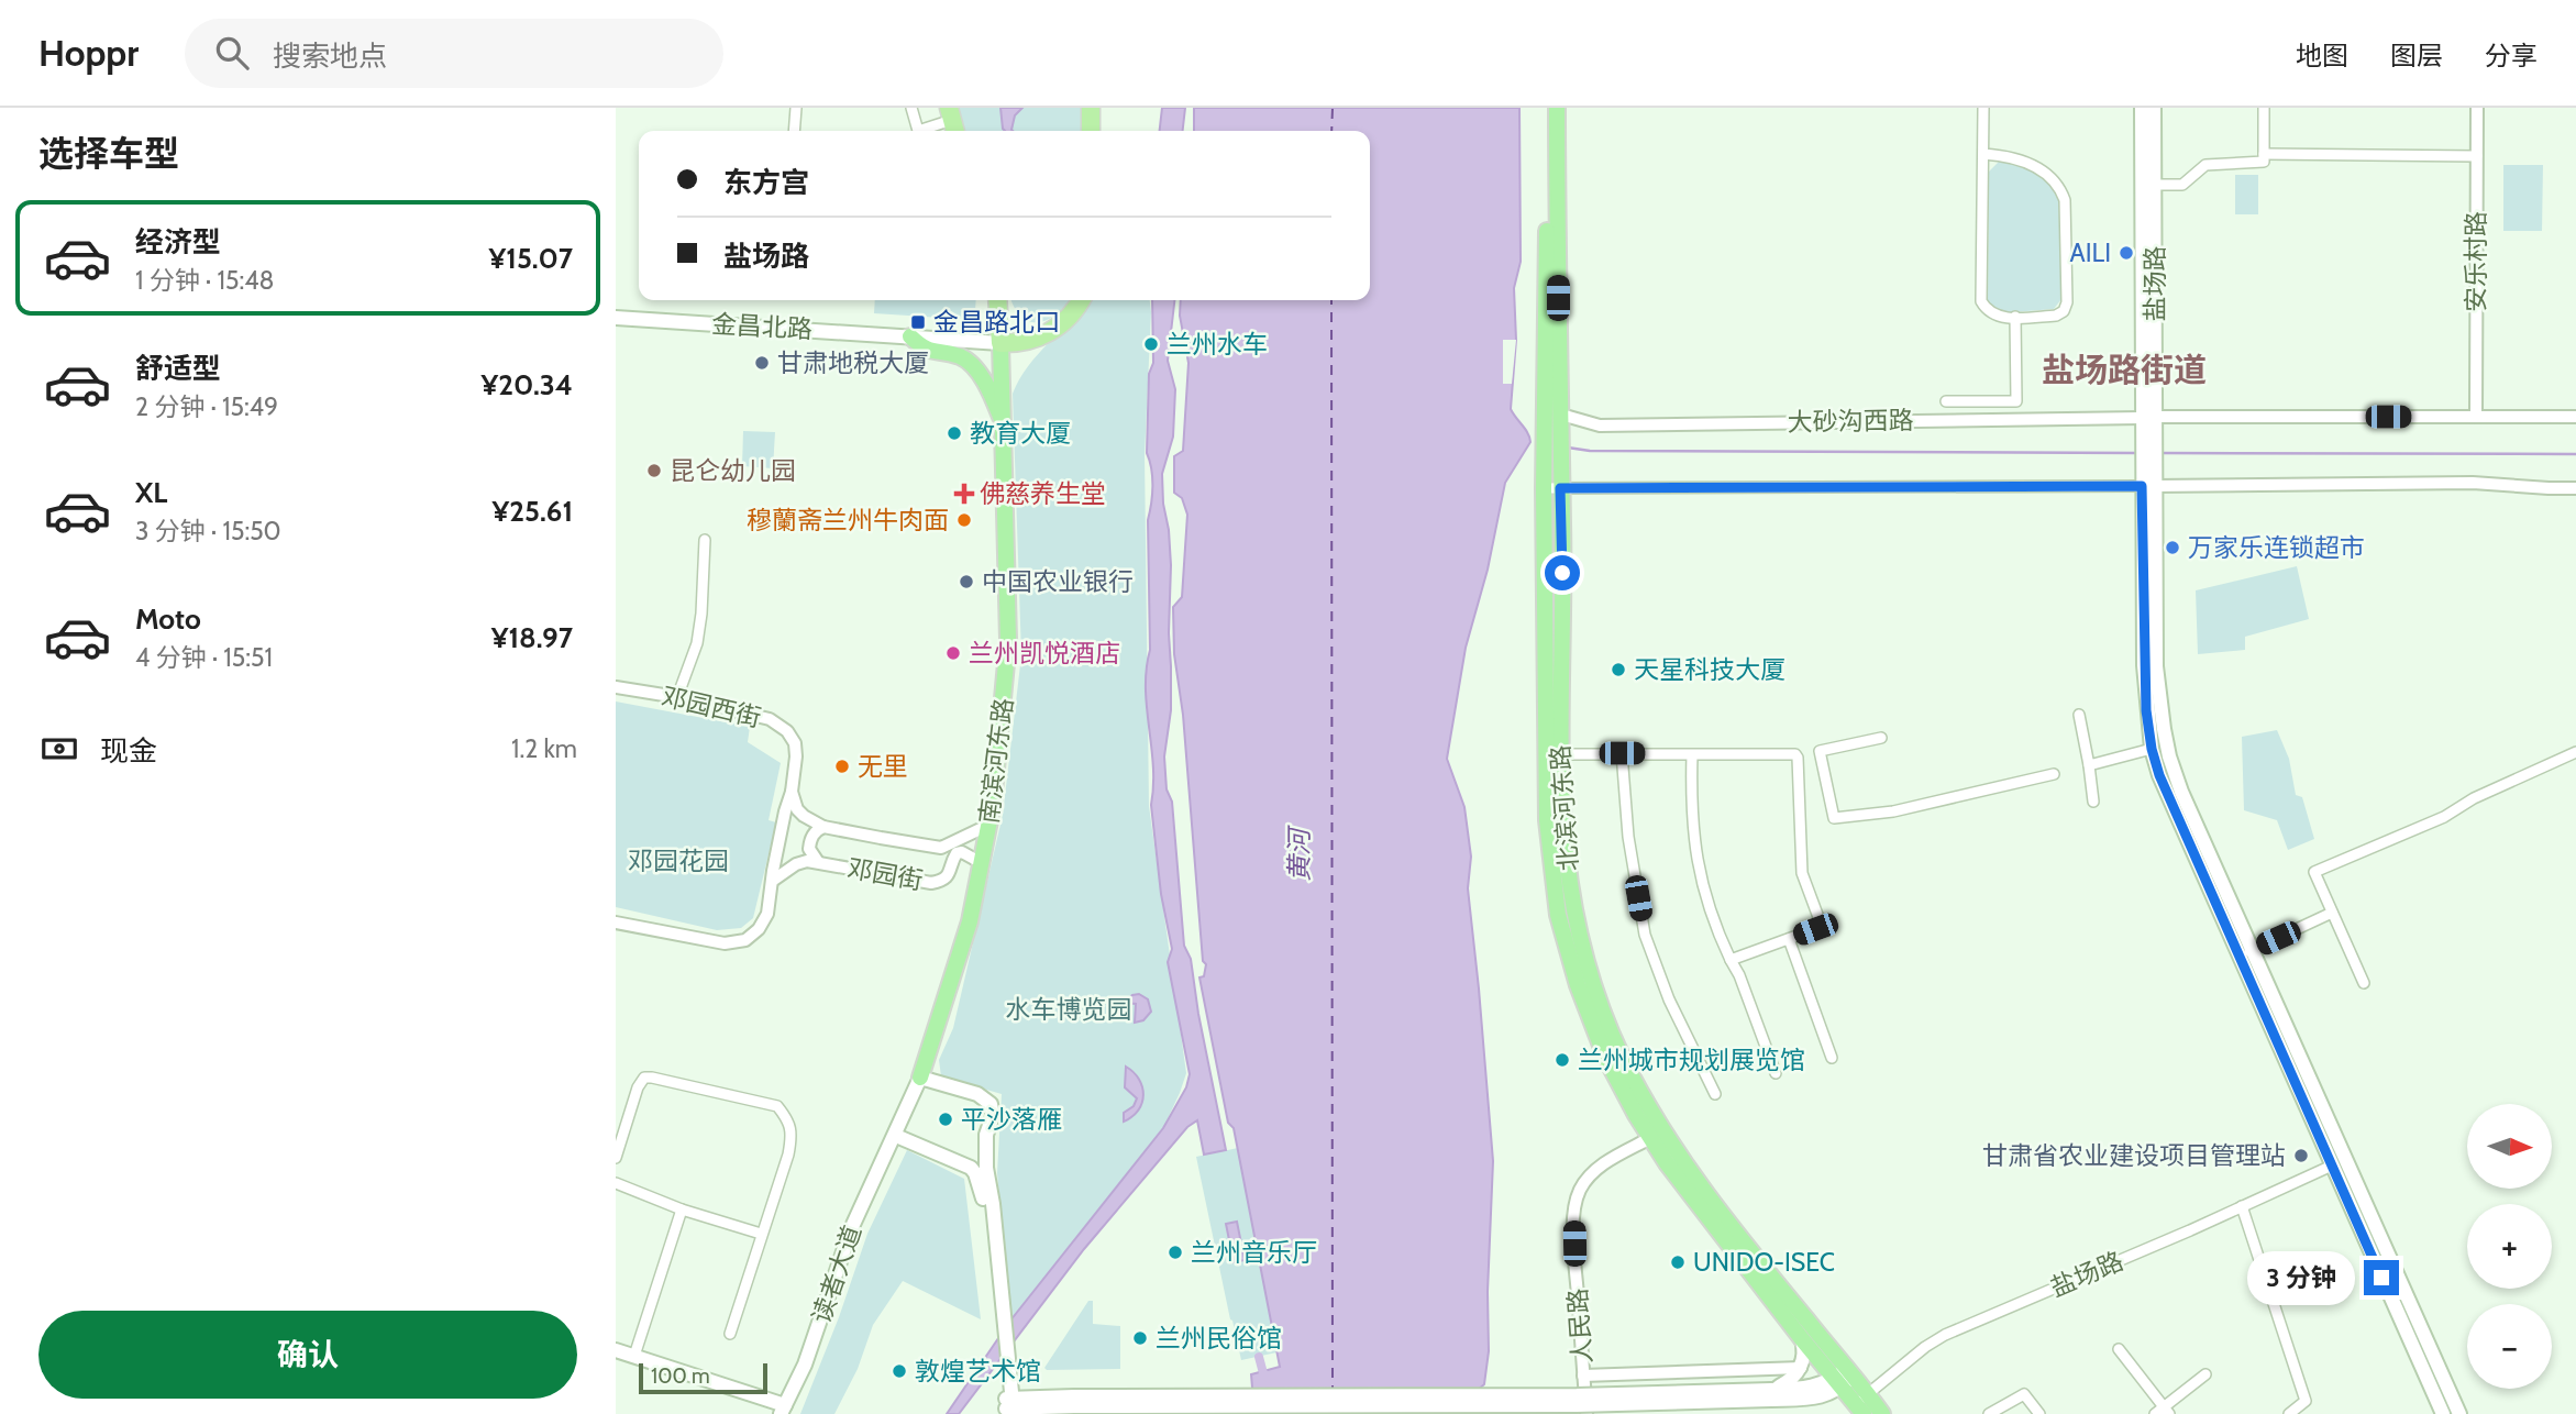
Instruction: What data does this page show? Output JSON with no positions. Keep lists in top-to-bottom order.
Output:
{
  "streets": {
    "highway": ["南滨河东路"],
    "main road": [
      "盐场路",
      "金昌北路",
      "北滨河东路",
      "读者大道"
    ],
    "street": [
      "安乐村路",
      "大砂沟西路",
      "邓园西街",
      "邓园街",
      "人民路"
    ]
  },
  "crossings": [
    ["安乐村路", "大砂沟西路"],
    ["盐场路", "大砂沟西路"],
    ["盐场路", "北滨河东路"],
    ["金昌北路", "南滨河东路"],
    ["大砂沟西路", "北滨河东路"],
    ["邓园西街", "邓园街"],
    ["南滨河东路", "邓园街"],
    ["南滨河东路", "读者大道"],
    ["北滨河东路", "人民路"]
  ],
  "districts": ["盐场路街道"],
  "water": ["黄河"],
  "parks": ["邓园花园", "水车博览园"],
  "places": {
    "other": [
      "AILI",
      "兰州水车",
      "甘肃地税大厦",
      "教育大厦",
      "昆仑幼儿园",
      "穆蘭斋兰州牛肉面",
      "万家乐连锁超市",
      "中国农业银行",
      "兰州凯悦酒店",
      "天星科技大厦",
      "无里",
      "兰州城市规划展览馆",
      "平沙落雁",
      "甘肃省农业建设项目管理站",
      "兰州音乐厅",
      "UNIDO-ISEC",
      "兰州民俗馆",
      "敦煌艺术馆"
    ],
    "transit": ["金昌路北口"],
    "health": ["佛慈养生堂"]
  },
  "scale_bar": "100 m",
  "north": "right",
  "page": {
    "header": "Hoppr",
    "search": "搜索地点",
    "nav": ["地图", "图层", "分享"],
    "heading": "选择车型",
    "banner": ["东方宫", "盐场路"],
    "list": [
      {
        "name": "经济型",
        "note": "1 分钟 · 15:48",
        "value": "¥15.07"
      },
      {
        "name": "舒适型",
        "note": "2 分钟 · 15:49",
        "value": "¥20.34"
      },
      {
        "name": "XL",
        "note": "3 分钟 · 15:50",
        "value": "¥25.61"
      },
      {
        "name": "Moto",
        "note": "4 分钟 · 15:51",
        "value": "¥18.97"
      }
    ],
    "pay": ["现金", "1.2 km"],
    "map_buttons": ["+", "−"],
    "bubble": "3 分钟",
    "buttons": "确认",
    "scale": "100 m"
  }
}
